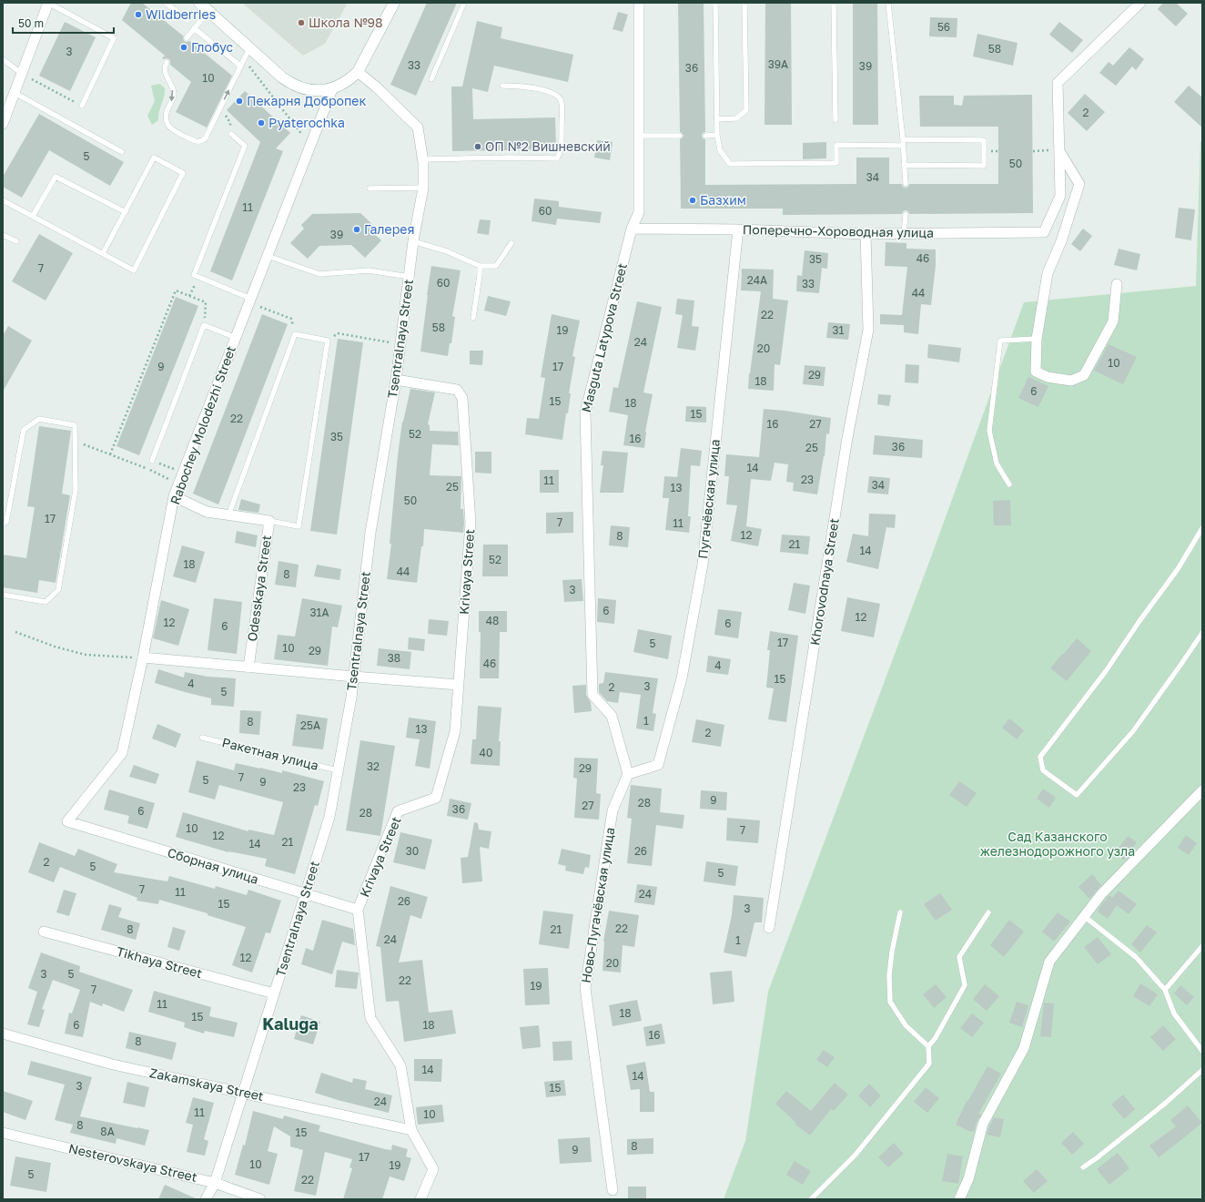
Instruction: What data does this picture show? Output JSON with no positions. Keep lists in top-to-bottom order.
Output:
{
  "streets": {
    "street": [
      "Поперечно-Хороводная улица",
      "Masguta Latypova Street",
      "Tsentralnaya Street",
      "Rabochey Molodezhi Street",
      "Пугачёвская улица",
      "Krivaya Street",
      "Khorovodnaya Street",
      "Odesskaya Street",
      "Сборная улица",
      "Ново-Пугачёвская улица",
      "Tikhaya Street",
      "Zakamskaya Street",
      "Nesterovskaya Street"
    ],
    "lane": ["Ракетная улица"]
  },
  "crossings": [
    ["Поперечно-Хороводная улица", "Masguta Latypova Street"],
    ["Поперечно-Хороводная улица", "Пугачёвская улица"],
    ["Поперечно-Хороводная улица", "Khorovodnaya Street"],
    ["Masguta Latypova Street", "Пугачёвская улица"],
    ["Masguta Latypova Street", "Ново-Пугачёвская улица"],
    ["Tsentralnaya Street", "Krivaya Street"],
    ["Tsentralnaya Street", "Ракетная улица"],
    ["Tsentralnaya Street", "Сборная улица"],
    ["Tsentralnaya Street", "Tikhaya Street"],
    ["Tsentralnaya Street", "Zakamskaya Street"],
    ["Tsentralnaya Street", "Nesterovskaya Street"],
    ["Rabochey Molodezhi Street", "Odesskaya Street"],
    ["Rabochey Molodezhi Street", "Сборная улица"],
    ["Пугачёвская улица", "Ново-Пугачёвская улица"],
    ["Krivaya Street", "Сборная улица"],
    ["Krivaya Street", "Zakamskaya Street"]
  ],
  "districts": ["Kaluga"],
  "parks": ["Сад Казанского железнодорожного узла"],
  "places": [
    "Wildberries",
    "Школа №98",
    "Глобус",
    "Пекарня Добропек",
    "Pyaterochka",
    "ОП №2 Вишневский",
    "Базхим",
    "Галерея"
  ],
  "house_numbers": [
    "56",
    "58",
    "3",
    "39А",
    "33",
    "39",
    "36",
    "10",
    "2",
    "5",
    "50",
    "34",
    "11",
    "60",
    "39",
    "46",
    "35",
    "7",
    "24А",
    "60",
    "33",
    "44",
    "22",
    "58",
    "19",
    "31",
    "24",
    "20",
    "10",
    "9",
    "17",
    "29",
    "18",
    "6",
    "15",
    "18",
    "15",
    "22",
    "16",
    "27",
    "52",
    "35",
    "16",
    "36",
    "25",
    "14",
    "23",
    "11",
    "34",
    "25",
    "13",
    "50",
    "17",
    "7",
    "11",
    "12",
    "8",
    "21",
    "14",
    "52",
    "18",
    "44",
    "8",
    "3",
    "6",
    "31А",
    "12",
    "48",
    "12",
    "6",
    "6",
    "17",
    "5",
    "10",
    "29",
    "38",
    "46",
    "4",
    "15",
    "4",
    "3",
    "2",
    "5",
    "1",
    "8",
    "25А",
    "13",
    "2",
    "40",
    "32",
    "29",
    "7",
    "5",
    "9",
    "23",
    "9",
    "28",
    "27",
    "36",
    "6",
    "28",
    "10",
    "7",
    "12",
    "21",
    "14",
    "30",
    "26",
    "2",
    "5",
    "5",
    "7",
    "11",
    "24",
    "26",
    "15",
    "3",
    "22",
    "8",
    "21",
    "24",
    "1",
    "12",
    "20",
    "3",
    "5",
    "22",
    "19",
    "7",
    "11",
    "18",
    "15",
    "6",
    "18",
    "16",
    "8",
    "14",
    "14",
    "3",
    "15",
    "24",
    "11",
    "10",
    "8",
    "8А",
    "15",
    "8",
    "9",
    "17",
    "10",
    "19",
    "5",
    "22"
  ],
  "scale_bar": "50 m"
}
